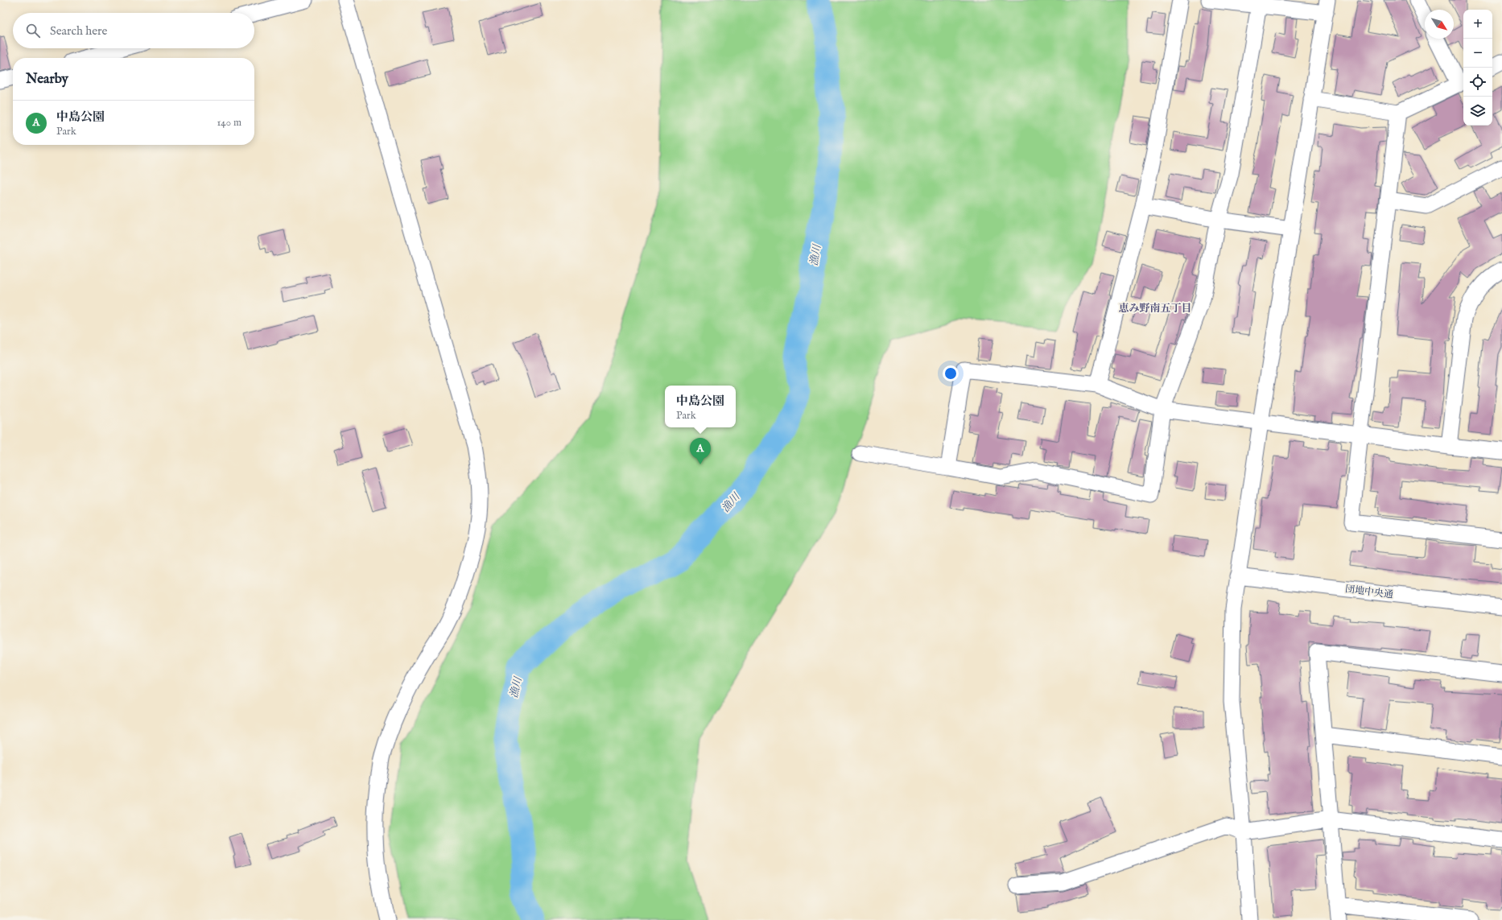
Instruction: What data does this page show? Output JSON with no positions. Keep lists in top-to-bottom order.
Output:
{
  "streets": {
    "street": ["団地中央通"]
  },
  "districts": ["恵み野南五丁目"],
  "water": ["漁川"],
  "north": "bottom right",
  "page": {
    "map_buttons": ["+", "−"],
    "search": "Search here",
    "heading": "Nearby",
    "list": [
      {
        "mark": "A",
        "name": "中島公園",
        "note": "Park",
        "value": "140 m"
      }
    ],
    "popup": ["中島公園", "Park"],
    "pins": "A"
  }
}
